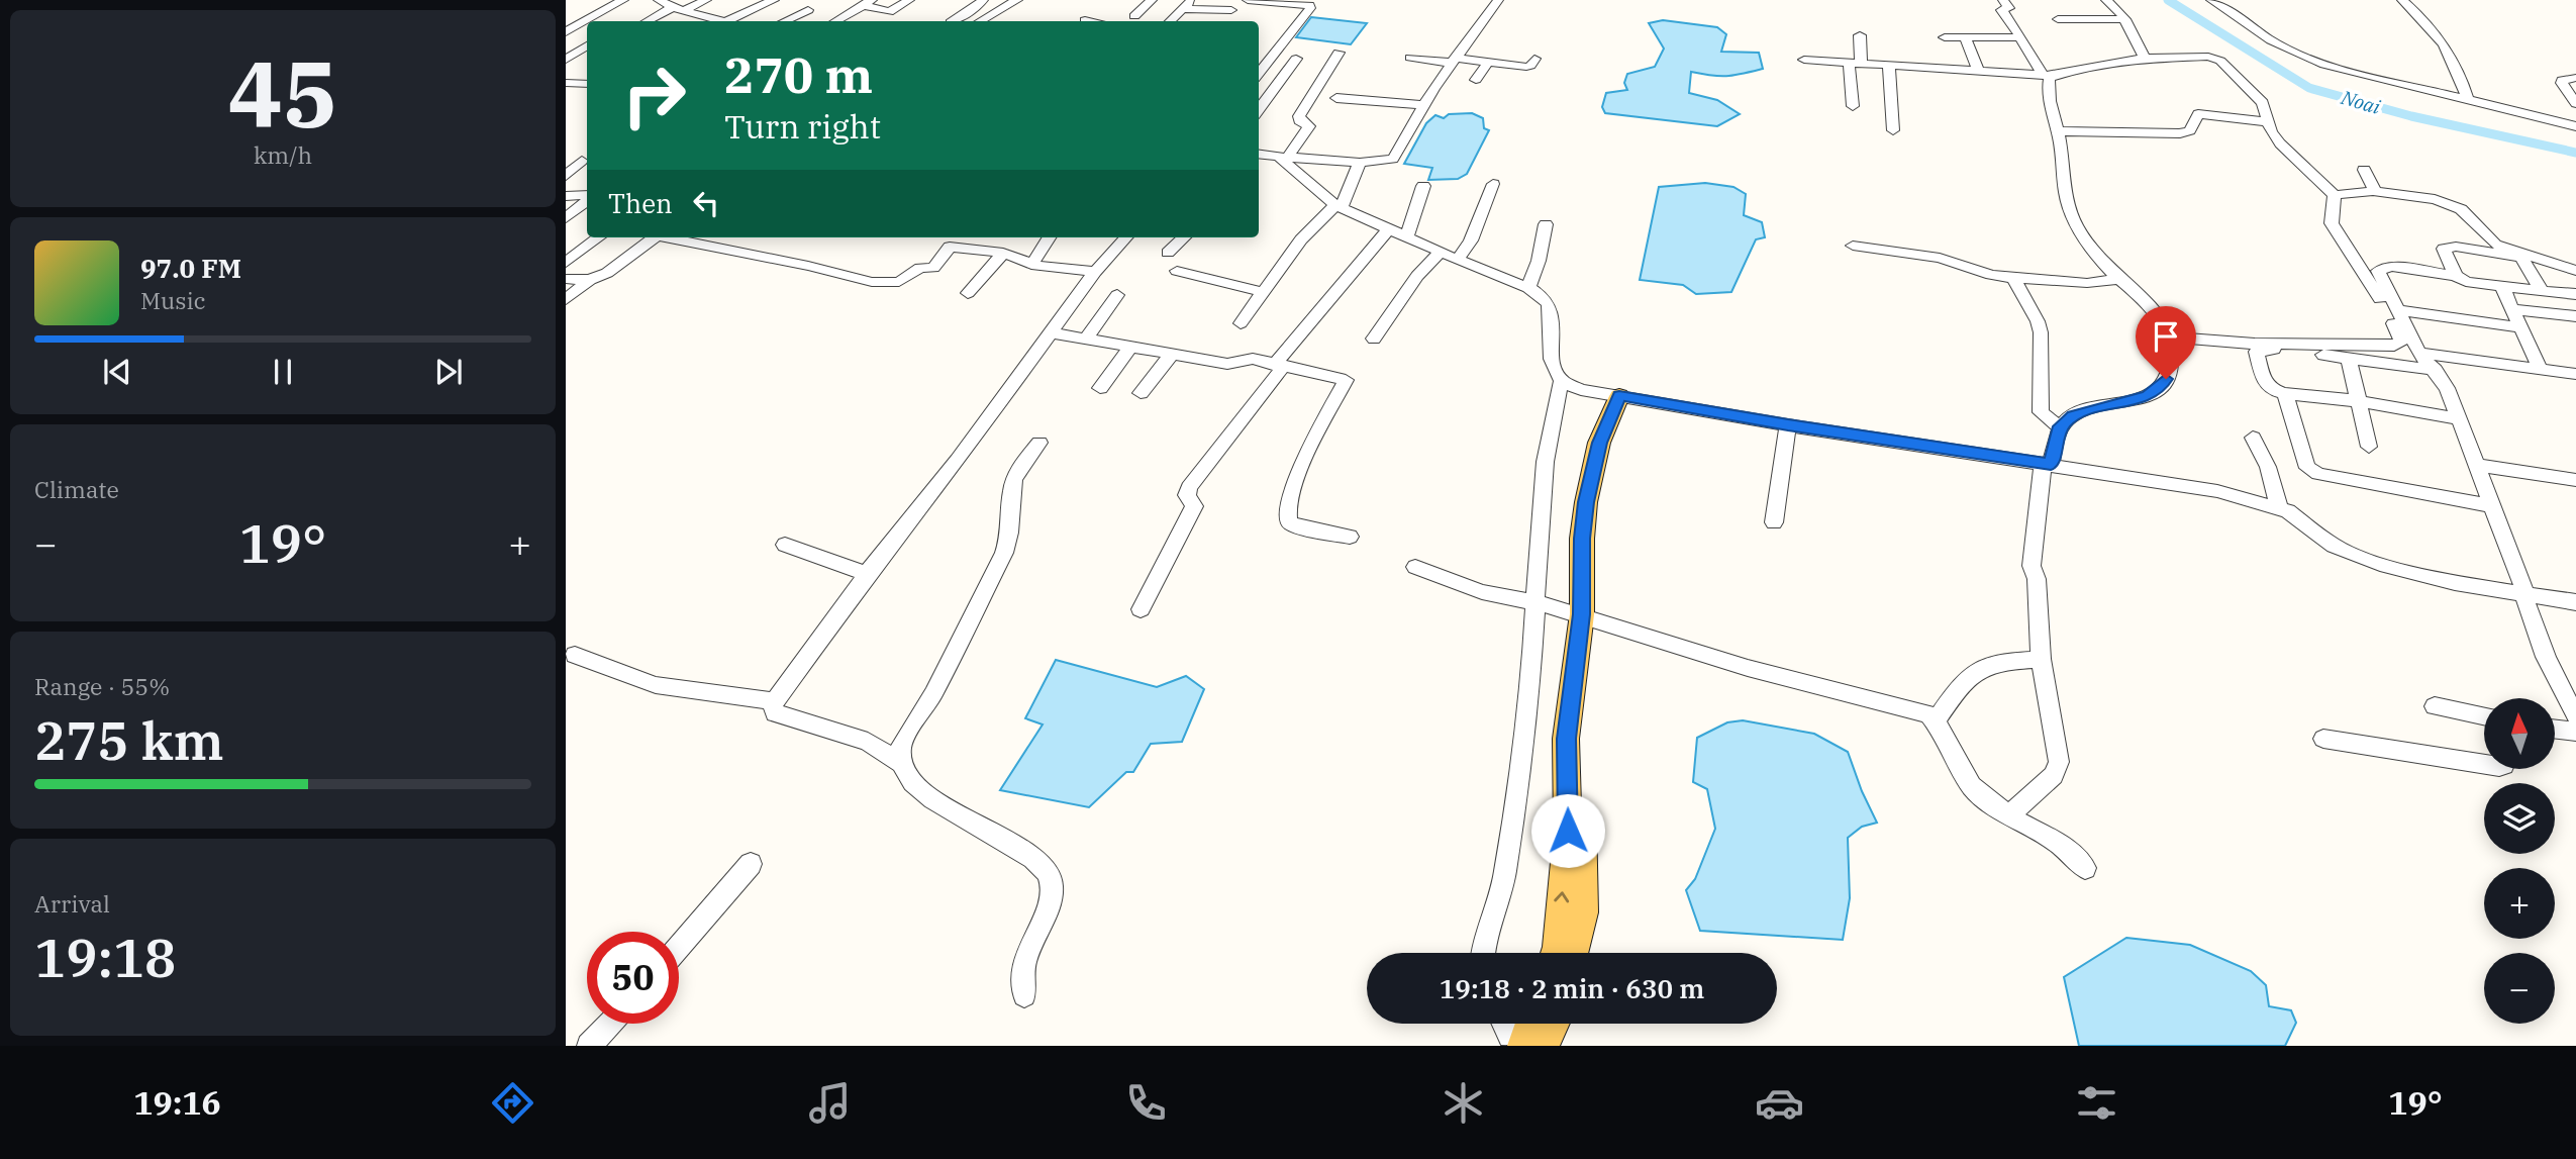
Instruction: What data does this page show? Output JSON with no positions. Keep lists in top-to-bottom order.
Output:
{
  "water": ["Noai"],
  "north": "top",
  "page": {
    "tile": [
      ["45", "km/h"],
      "Climate",
      ["Range · 55%", "275 km"],
      ["Arrival", "19:18"]
    ],
    "turn": ["270 m", "Turn right"],
    "then": "Then",
    "song": ["97.0 FM", "Music"],
    "heat": ["−", "19°", "+"],
    "map_buttons": ["+", "−"],
    "limit": "50",
    "trip": "19:18 · 2 min · 630 m",
    "tabs": ["19:16", "19°"]
  }
}
